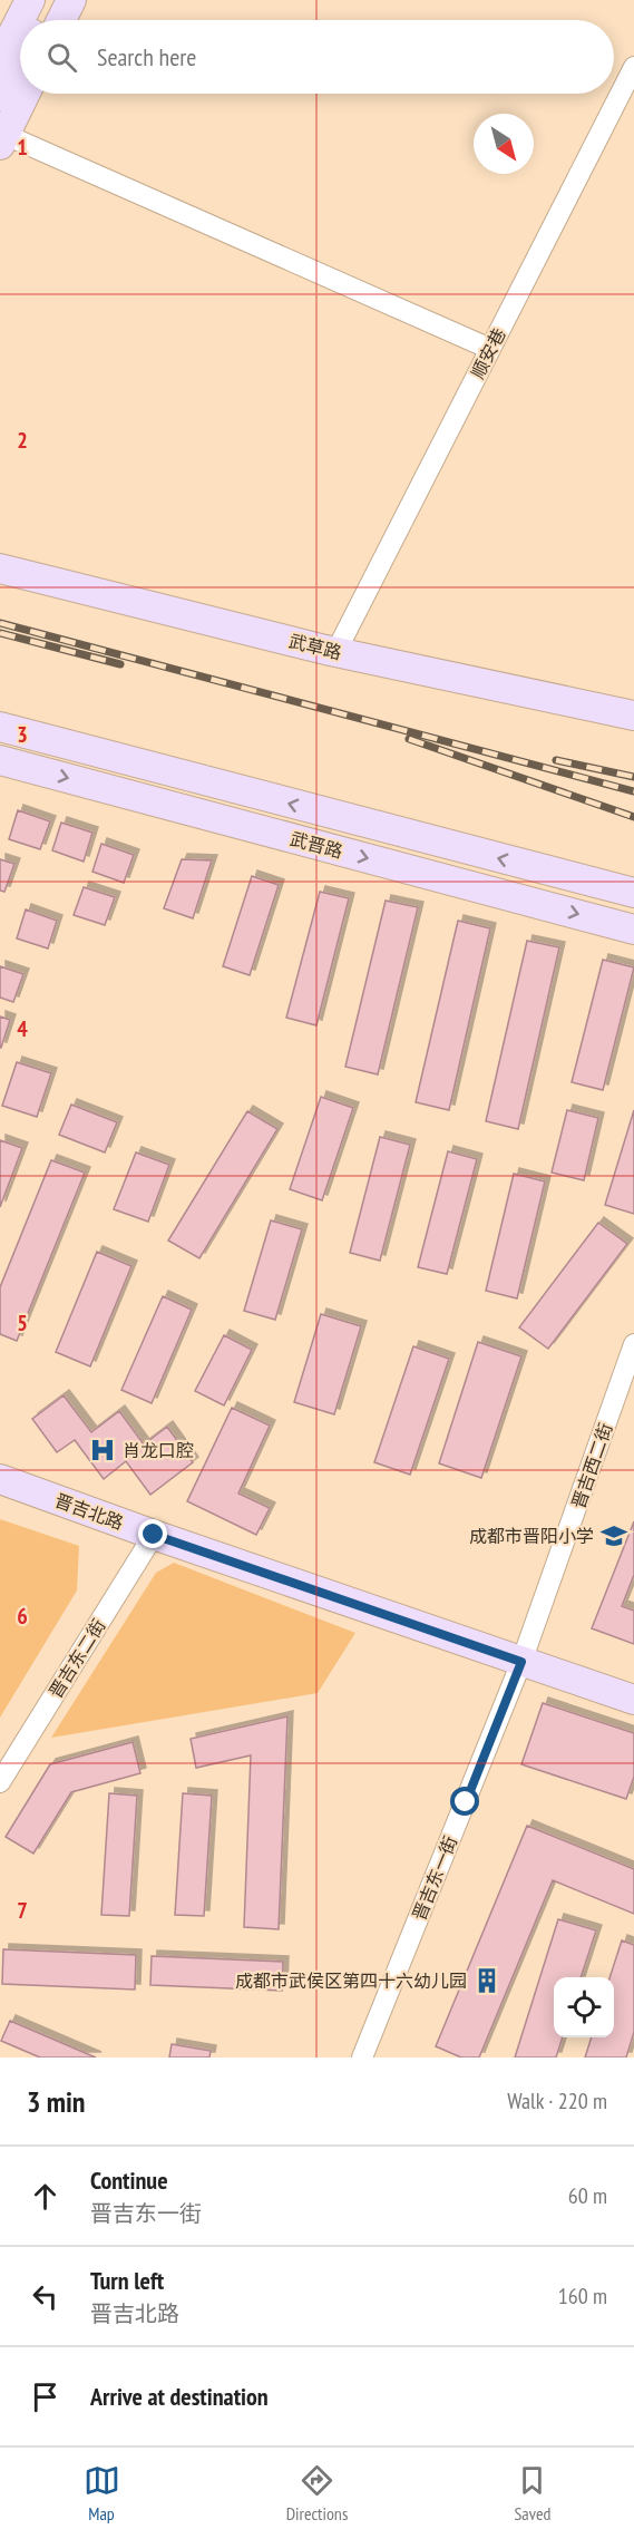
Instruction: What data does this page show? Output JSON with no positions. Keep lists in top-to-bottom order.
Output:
{
  "streets": {
    "street": [
      "顺安巷",
      "武草路",
      "武晋路",
      "晋吉西二街",
      "晋吉北路",
      "晋吉东二街",
      "晋吉东一街"
    ]
  },
  "crossings": [
    ["顺安巷", "武草路"],
    ["晋吉西二街", "晋吉北路"],
    ["晋吉西二街", "晋吉东一街"],
    ["晋吉北路", "晋吉东二街"],
    ["晋吉北路", "晋吉东一街"]
  ],
  "places": {
    "hospital": ["肖龙口腔"],
    "school or university": ["成都市晋阳小学"],
    "building": ["成都市武侯区第四十六幼儿园"]
  },
  "north": "bottom right",
  "page": {
    "search": "Search here",
    "heading": ["3 min", "Walk · 220 m"],
    "list": [
      ["Continue", "晋吉东一街", "60 m"],
      ["Turn left", "晋吉北路", "160 m"],
      "Arrive at destination"
    ],
    "nav": ["Map", "Directions", "Saved"]
  },
  "grid": {
    "rows": [
      "1",
      "2",
      "3",
      "4",
      "5",
      "6",
      "7"
    ]
  }
}
